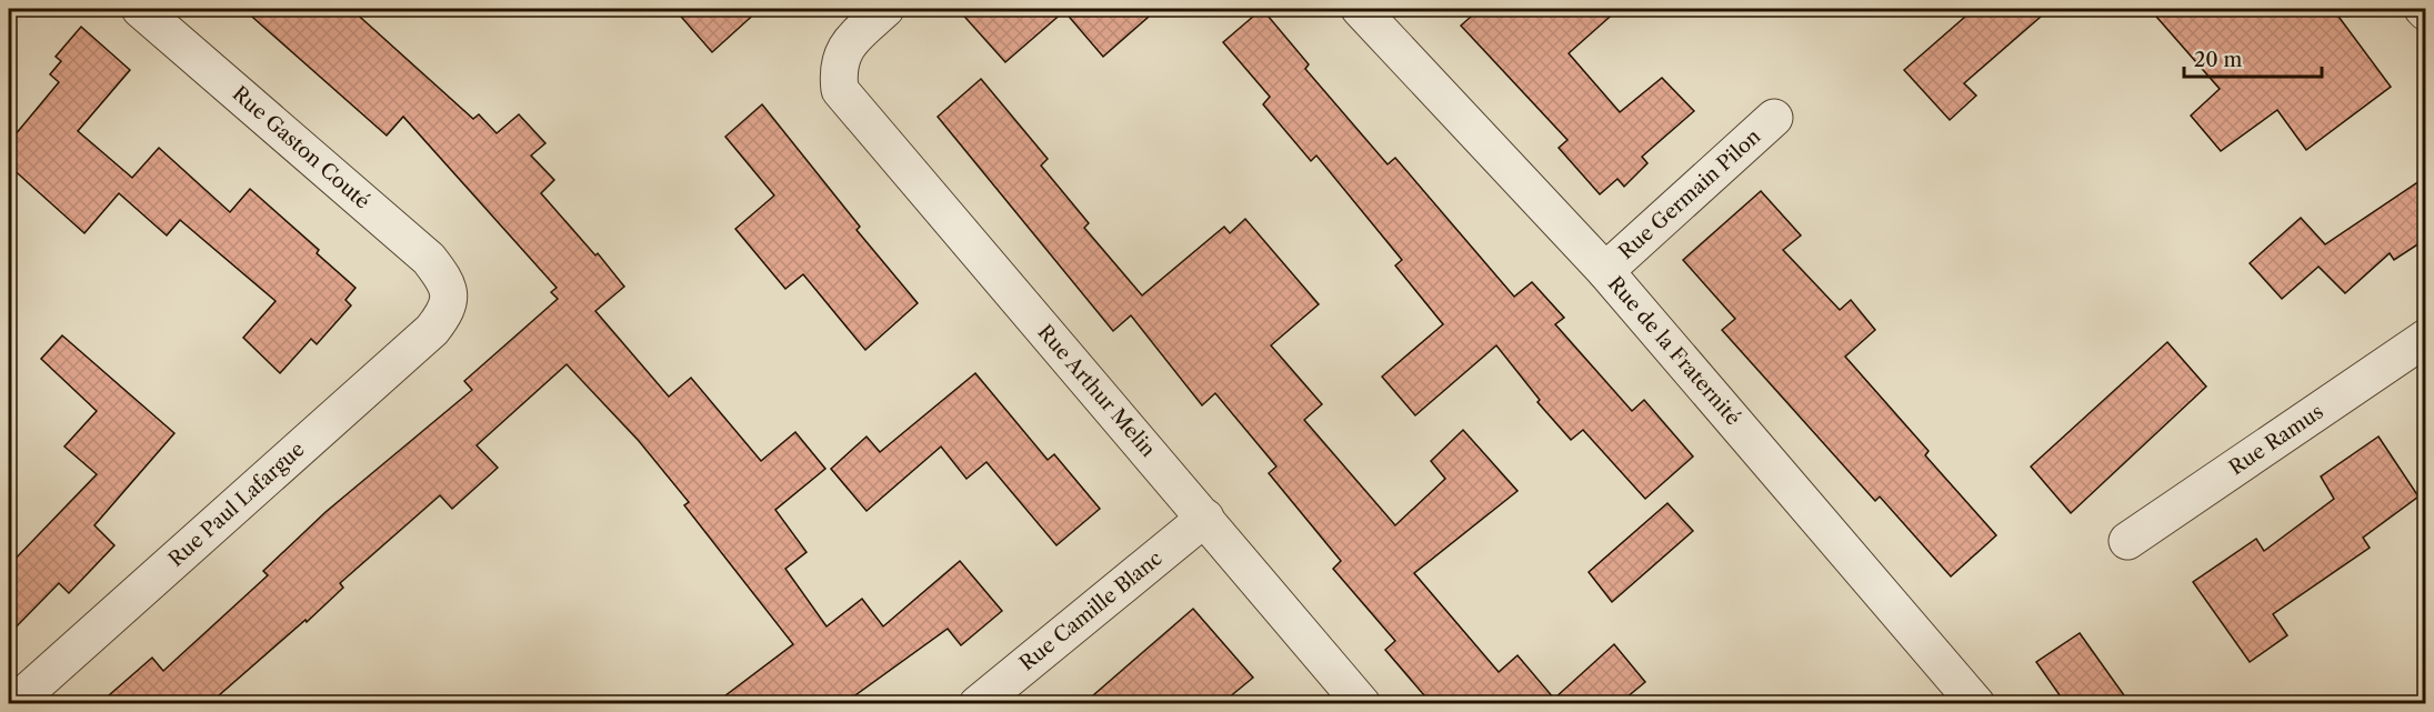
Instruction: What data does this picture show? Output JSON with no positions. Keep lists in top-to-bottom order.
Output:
{
  "streets": {
    "street": [
      "Rue Gaston Couté",
      "Rue Germain Pilon",
      "Rue de la Fraternité",
      "Rue Arthur Melin",
      "Rue Ramus",
      "Rue Paul Lafargue",
      "Rue Camille Blanc"
    ]
  },
  "crossings": [
    ["Rue Gaston Couté", "Rue Paul Lafargue"],
    ["Rue Germain Pilon", "Rue de la Fraternité"],
    ["Rue Arthur Melin", "Rue Camille Blanc"]
  ],
  "scale_bar": "20 m"
}
